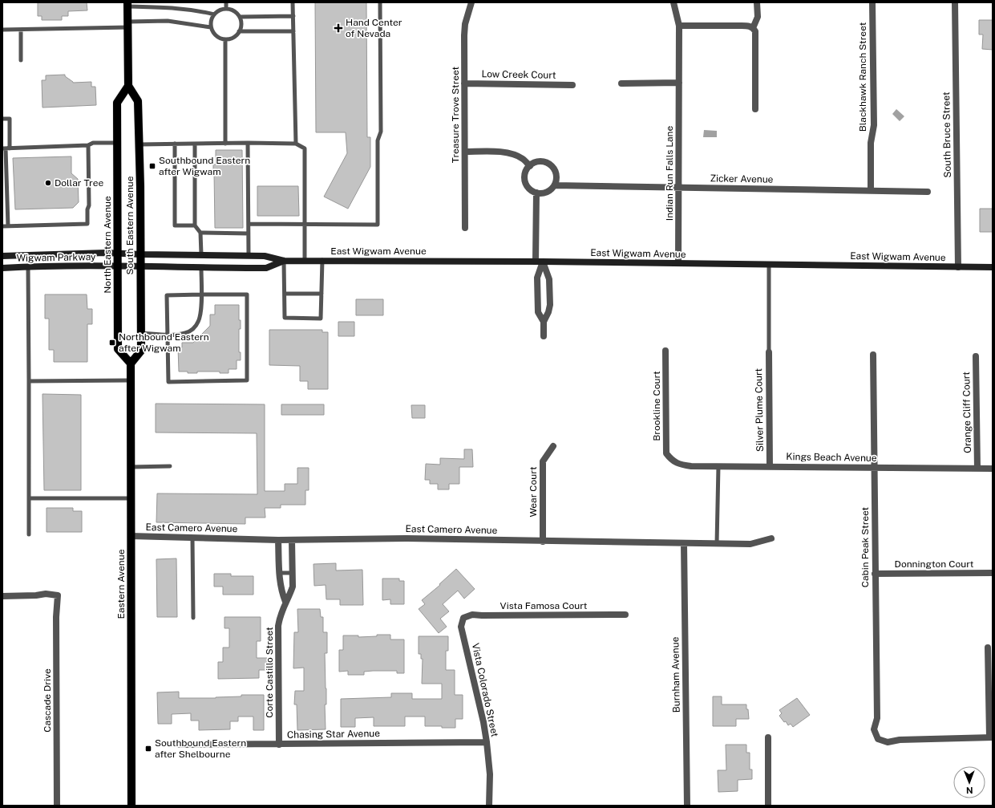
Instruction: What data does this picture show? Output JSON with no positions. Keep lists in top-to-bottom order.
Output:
{
  "streets": {
    "main road": [
      "South Eastern Avenue",
      "North Eastern Avenue",
      "East Wigwam Avenue",
      "Wigwam Parkway",
      "Eastern Avenue"
    ],
    "street": [
      "Low Creek Court",
      "Blackhawk Ranch Street",
      "Treasure Trove Street",
      "South Bruce Street",
      "Indian Run Falls Lane",
      "Zicker Avenue",
      "Brookline Court",
      "Silver Plume Court",
      "Orange Cliff Court",
      "Kings Beach Avenue",
      "Wear Court",
      "East Camero Avenue",
      "Cabin Peak Street",
      "Donnington Court",
      "Vista Famosa Court",
      "Corte Castillo Street",
      "Burnham Avenue",
      "Vista Colorado Street",
      "Cascade Drive",
      "Chasing Star Avenue"
    ]
  },
  "crossings": [
    ["Low Creek Court", "Treasure Trove Street"],
    ["Blackhawk Ranch Street", "Zicker Avenue"],
    ["South Bruce Street", "East Wigwam Avenue"],
    ["Indian Run Falls Lane", "Zicker Avenue"],
    ["Indian Run Falls Lane", "East Wigwam Avenue"],
    ["South Eastern Avenue", "North Eastern Avenue"],
    ["South Eastern Avenue", "East Wigwam Avenue"],
    ["South Eastern Avenue", "Eastern Avenue"],
    ["North Eastern Avenue", "Wigwam Parkway"],
    ["North Eastern Avenue", "Eastern Avenue"],
    ["East Wigwam Avenue", "Wigwam Parkway"],
    ["Brookline Court", "Kings Beach Avenue"],
    ["Silver Plume Court", "Kings Beach Avenue"],
    ["Orange Cliff Court", "Kings Beach Avenue"],
    ["Kings Beach Avenue", "Cabin Peak Street"],
    ["Wear Court", "East Camero Avenue"],
    ["East Camero Avenue", "Eastern Avenue"],
    ["East Camero Avenue", "Corte Castillo Street"],
    ["East Camero Avenue", "Burnham Avenue"],
    ["Cabin Peak Street", "Donnington Court"],
    ["Vista Famosa Court", "Vista Colorado Street"],
    ["Corte Castillo Street", "Chasing Star Avenue"],
    ["Vista Colorado Street", "Chasing Star Avenue"]
  ],
  "places": {
    "health": ["Hand Center of Nevada"],
    "transit": ["Southbound Eastern after Wigwam", "Northbound Eastern after Wigwam", "Southbound Eastern after Shelbourne"],
    "other": ["Dollar Tree"]
  },
  "north": "bottom"
}
